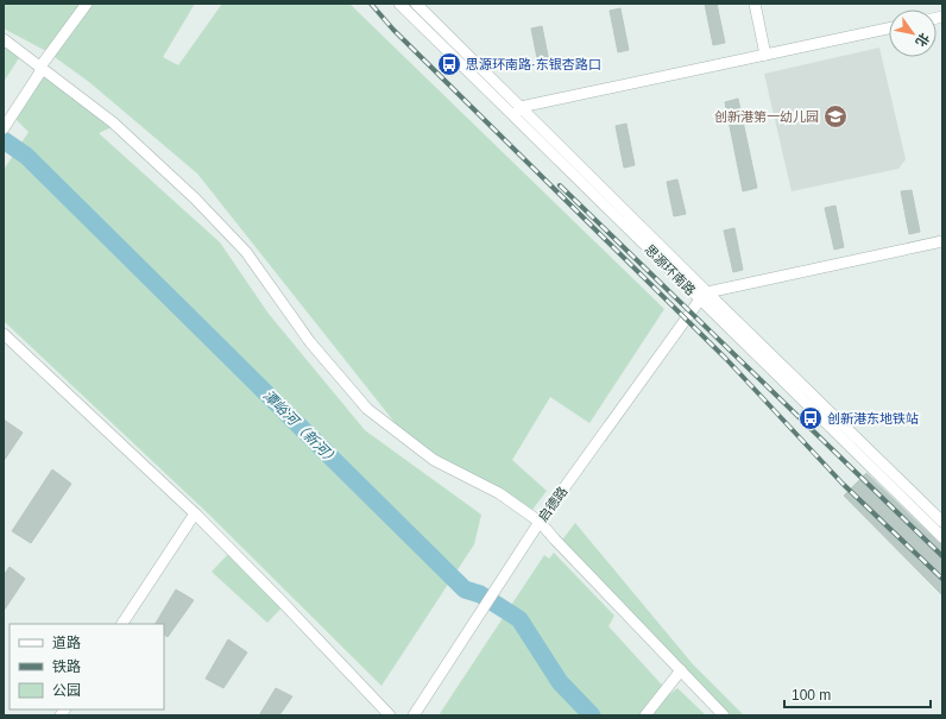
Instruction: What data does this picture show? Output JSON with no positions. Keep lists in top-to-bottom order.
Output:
{
  "streets": {
    "street": ["思源环南路", "启德路"]
  },
  "crossings": [
    ["思源环南路", "启德路"]
  ],
  "water": ["潭峪河（新河）"],
  "places": {
    "bus stop": ["思源环南路·东银杏路口", "创新港东地铁站"],
    "school or university": ["创新港第一幼儿园"]
  },
  "legend": ["道路", "铁路", "公园"],
  "scale_bar": "100 m",
  "north": "bottom right"
}
